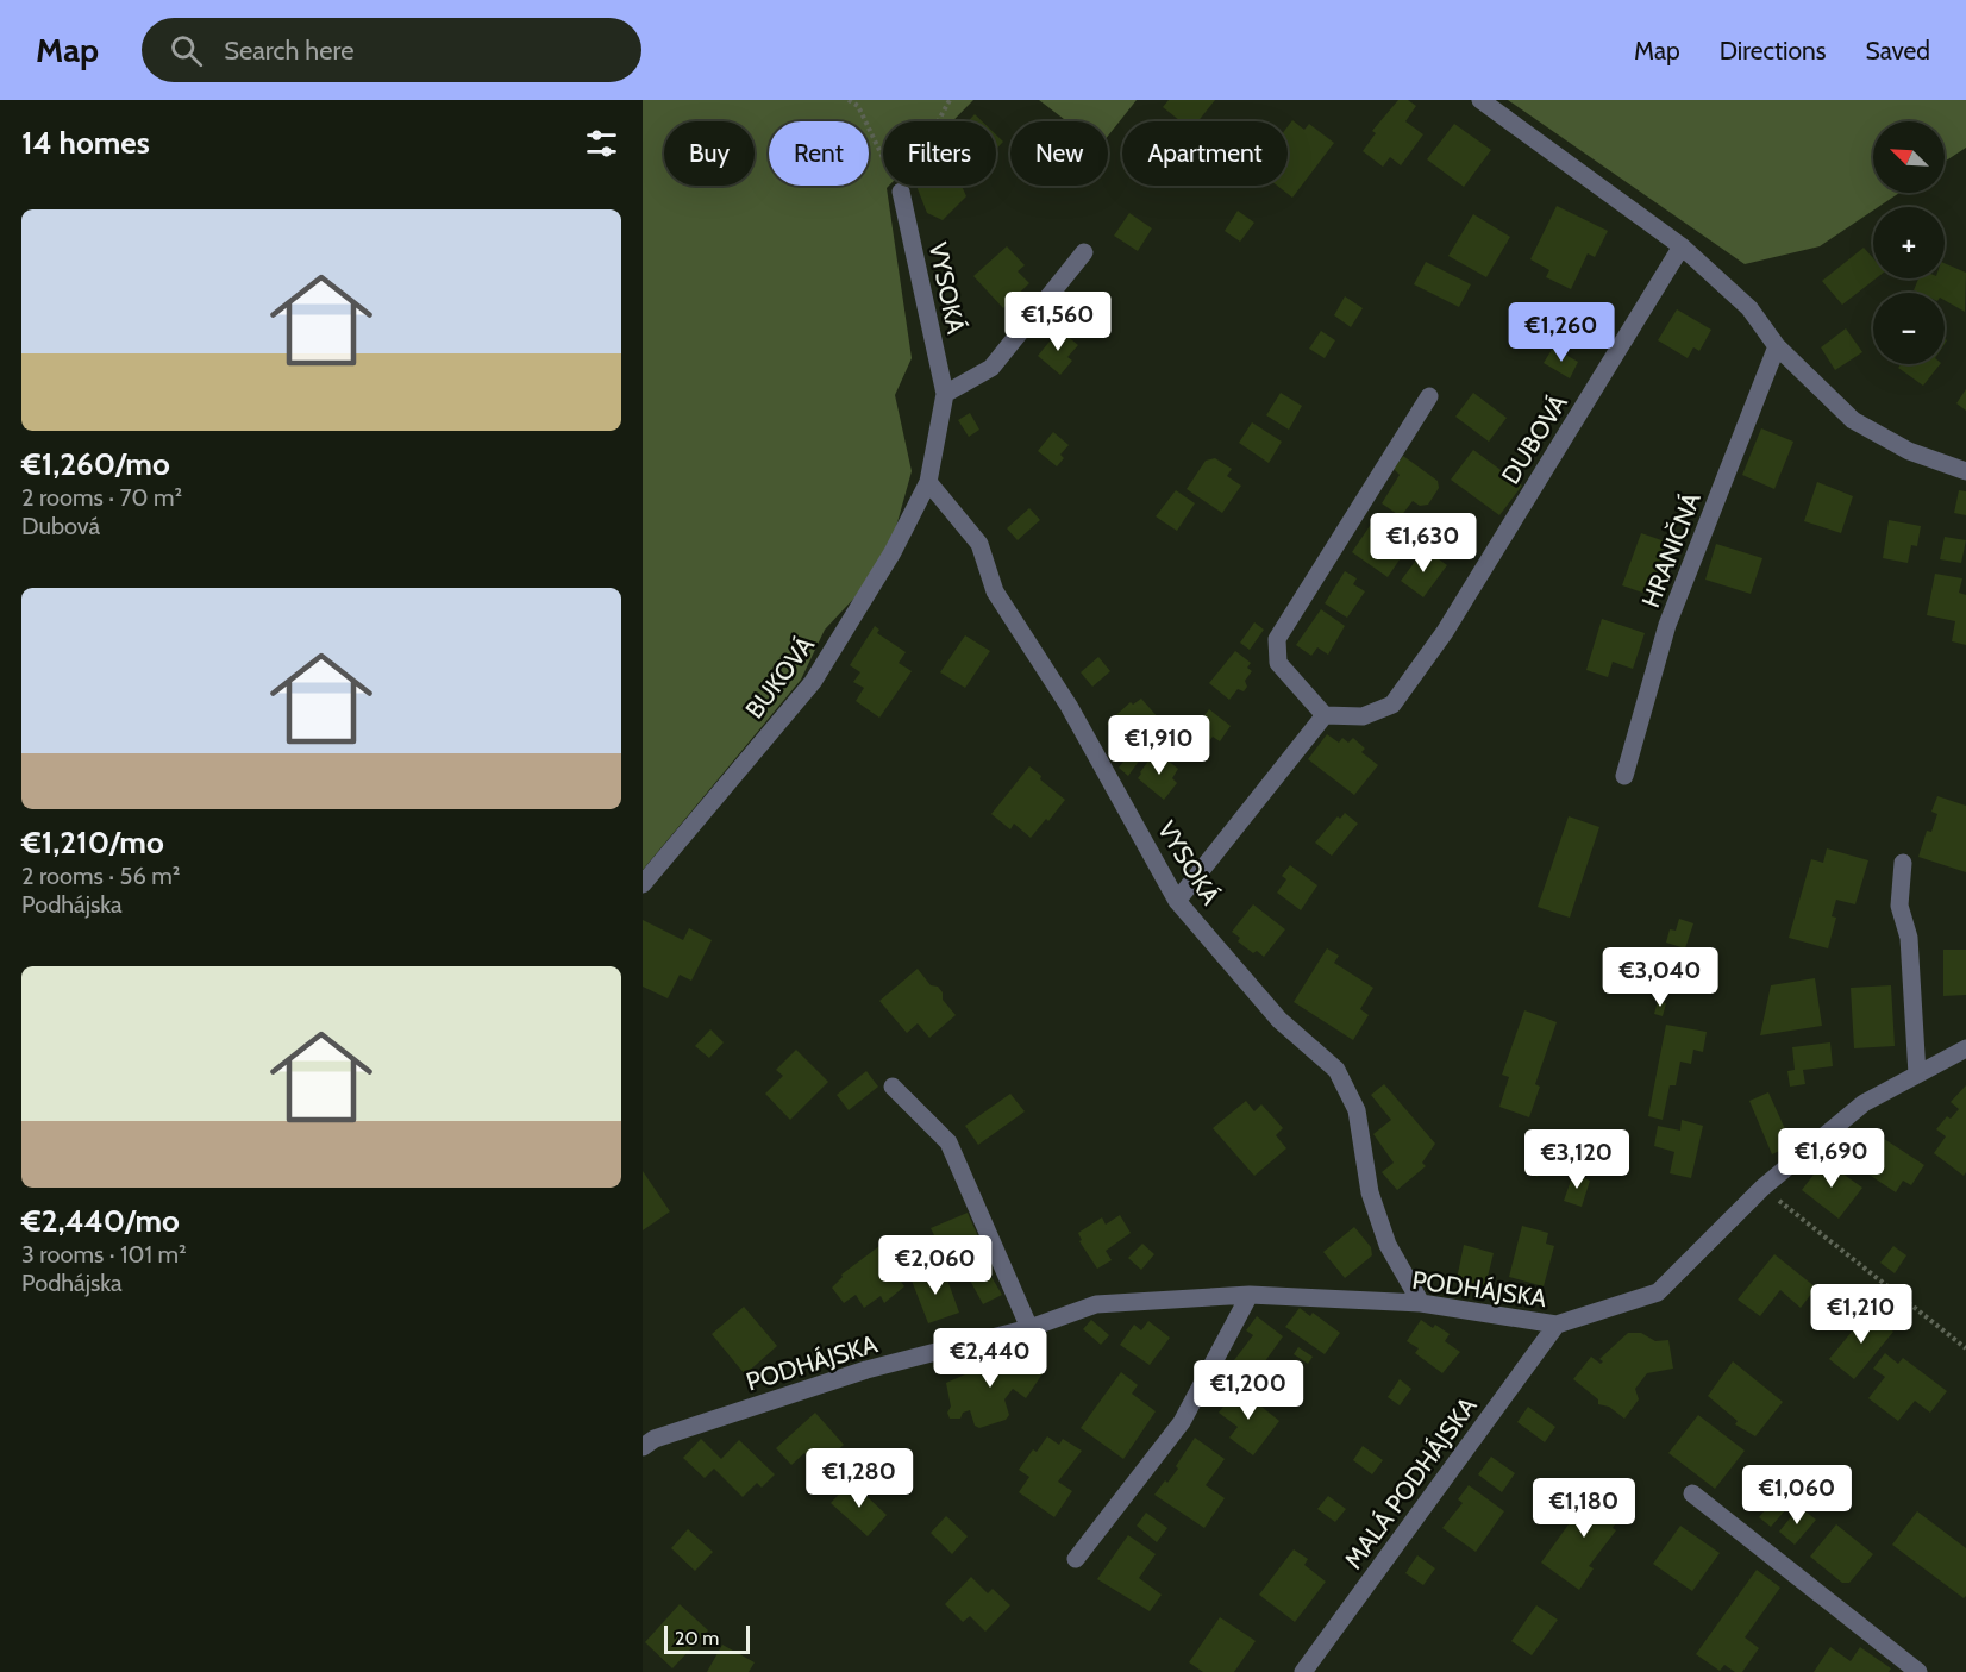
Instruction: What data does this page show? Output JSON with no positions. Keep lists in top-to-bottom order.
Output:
{
  "streets": {
    "street": [
      "VYSOKÁ",
      "DUBOVÁ",
      "HRANIČNÁ",
      "BUKOVÁ",
      "PODHÁJSKA",
      "MALÁ PODHÁJSKA"
    ]
  },
  "crossings": [
    ["VYSOKÁ", "BUKOVÁ"],
    ["VYSOKÁ", "PODHÁJSKA"],
    ["PODHÁJSKA", "MALÁ PODHÁJSKA"]
  ],
  "scale_bar": "20 m",
  "north": "top left",
  "page": {
    "header": "Map",
    "search": "Search here",
    "nav": ["Map", "Directions", "Saved"],
    "heading": "14 homes",
    "map_buttons": ["+", "−"],
    "chip": [
      "Buy",
      "Rent",
      "Filters",
      "New",
      "Apartment"
    ],
    "list": [
      {
        "name": "€1,260/mo",
        "note": "2 rooms · 70 m² · Dubová"
      },
      {
        "name": "€1,210/mo",
        "note": "2 rooms · 56 m² · Podhájska"
      },
      {
        "name": "€2,440/mo",
        "note": "3 rooms · 101 m² · Podhájska"
      }
    ],
    "price": [
      "€1,560",
      "€1,260",
      "€1,630",
      "€1,910",
      "€3,040",
      "€1,690",
      "€3,120",
      "€2,060",
      "€1,210",
      "€2,440",
      "€1,200",
      "€1,280",
      "€1,060",
      "€1,180"
    ],
    "scale": "20 m"
  }
}
